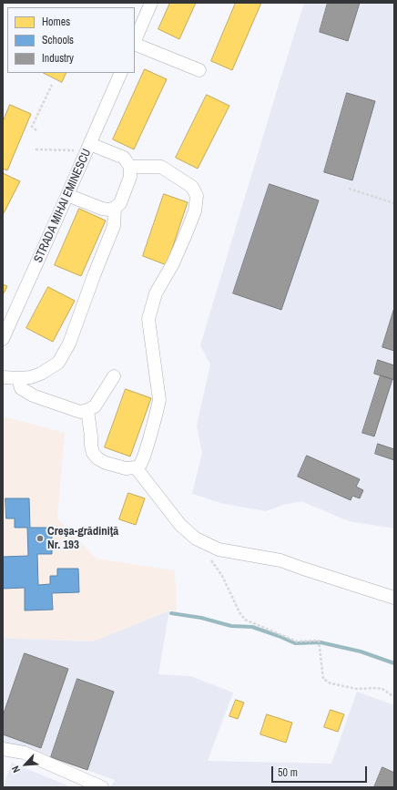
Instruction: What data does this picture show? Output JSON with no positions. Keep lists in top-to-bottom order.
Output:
{
  "streets": {
    "street": ["STRADA MIHAI EMINESCU"]
  },
  "places": ["Creşa-grădiniţă Nr. 193"],
  "legend": ["Homes", "Schools", "Industry"],
  "scale_bar": "50 m",
  "north": "bottom left"
}
